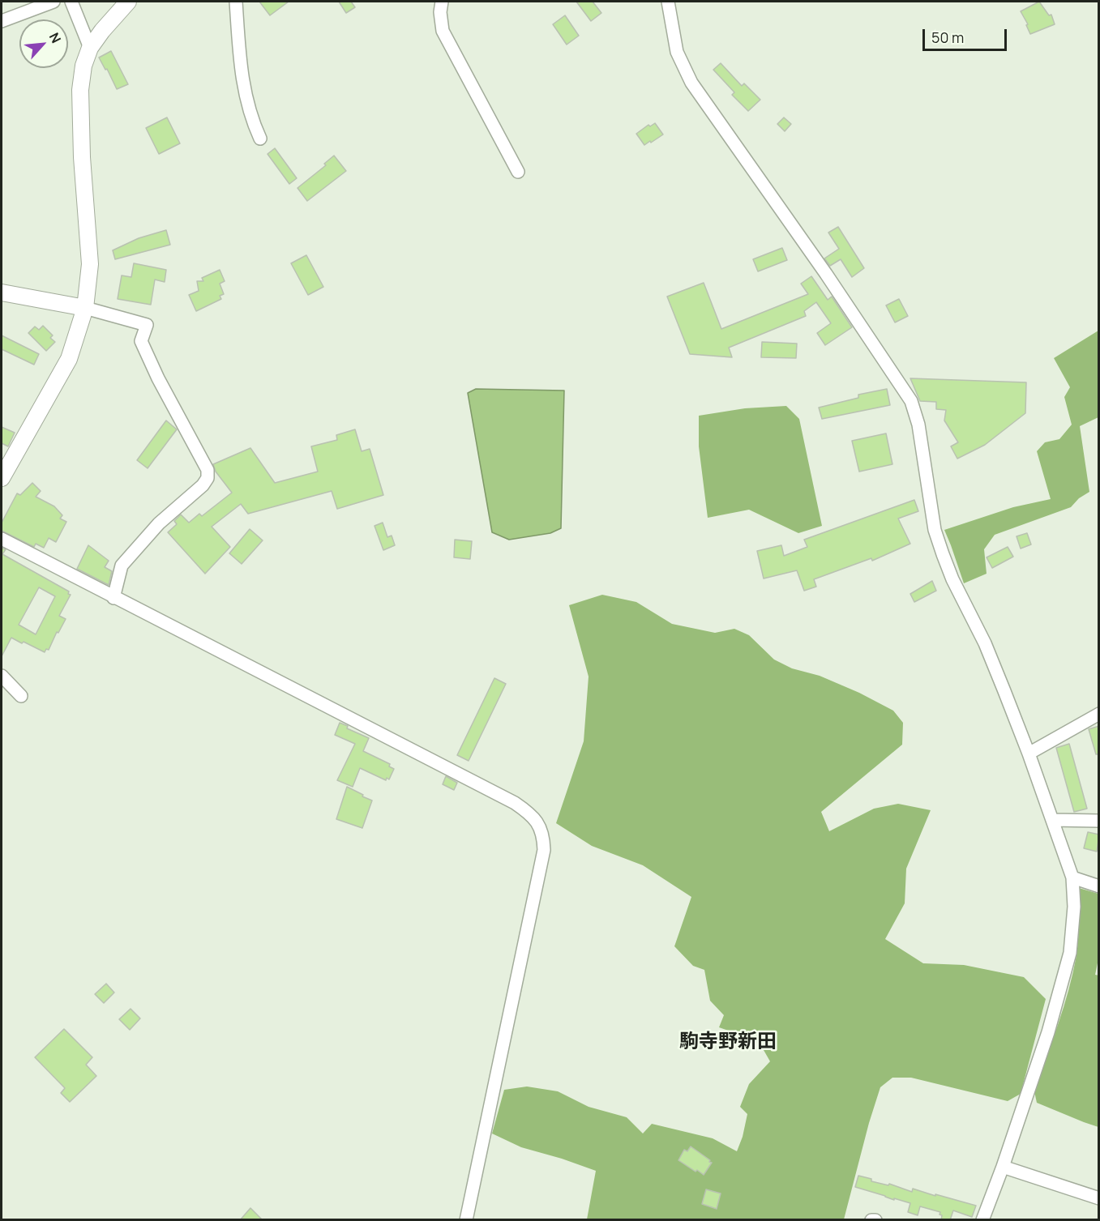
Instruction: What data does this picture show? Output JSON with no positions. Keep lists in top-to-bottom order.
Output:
{
  "districts": ["駒寺野新田"],
  "scale_bar": "50 m",
  "north": "top right"
}
